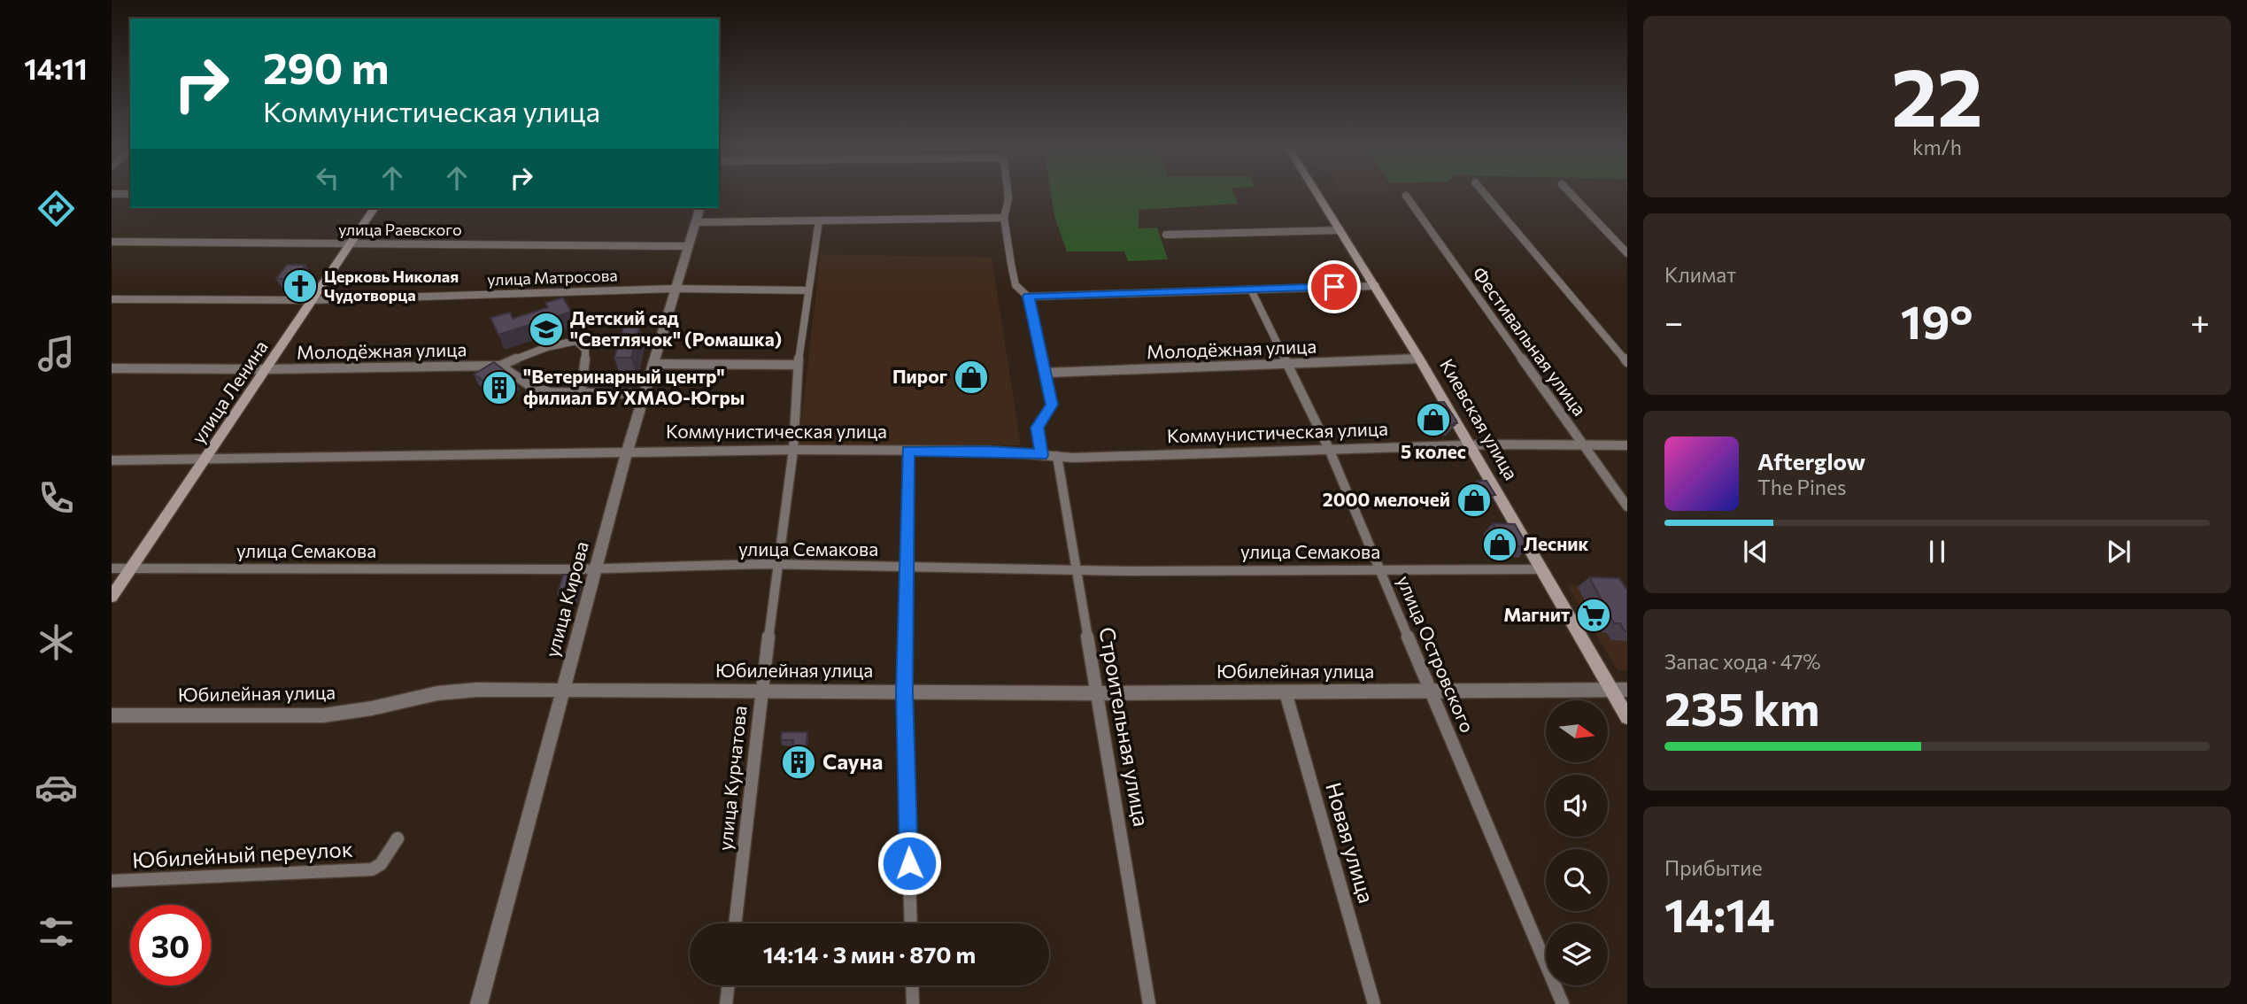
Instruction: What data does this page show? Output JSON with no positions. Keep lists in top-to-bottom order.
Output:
{
  "streets": {
    "main road": ["улица Ленина", "Киевская улица"],
    "street": [
      "улица Раевского",
      "улица Матросова",
      "Фестивальная улица",
      "Молодёжная улица",
      "Коммунистическая улица",
      "улица Семакова",
      "улица Кирова",
      "улица Островского",
      "Юбилейная улица",
      "Строительная улица",
      "улица Курчатова",
      "Новая улица",
      "Юбилейный переулок"
    ]
  },
  "crossings": [
    ["улица Раевского", "улица Ленина"],
    ["улица Раевского", "улица Кирова"],
    ["улица Матросова", "улица Ленина"],
    ["улица Матросова", "улица Кирова"],
    ["улица Матросова", "улица Курчатова"],
    ["Фестивальная улица", "Коммунистическая улица"],
    ["Молодёжная улица", "улица Ленина"],
    ["Молодёжная улица", "Киевская улица"],
    ["Молодёжная улица", "улица Островского"],
    ["улица Ленина", "Коммунистическая улица"],
    ["улица Ленина", "улица Семакова"],
    ["Киевская улица", "Коммунистическая улица"],
    ["Киевская улица", "улица Семакова"],
    ["Киевская улица", "Юбилейная улица"],
    ["Коммунистическая улица", "улица Кирова"],
    ["Коммунистическая улица", "улица Островского"],
    ["Коммунистическая улица", "Строительная улица"],
    ["Коммунистическая улица", "улица Курчатова"],
    ["улица Семакова", "улица Кирова"],
    ["улица Семакова", "улица Островского"],
    ["улица Семакова", "Строительная улица"],
    ["улица Семакова", "улица Курчатова"],
    ["улица Кирова", "Юбилейная улица"],
    ["улица Островского", "Юбилейная улица"],
    ["Юбилейная улица", "Строительная улица"],
    ["Юбилейная улица", "улица Курчатова"],
    ["Юбилейная улица", "Новая улица"]
  ],
  "places": {
    "church": ["Церковь Николая Чудотворца"],
    "school or university": ["Детский сад \"Светлячок\" (Ромашка)"],
    "shop": [
      "Пирог",
      "5 колес",
      "2000 мелочей",
      "Лесник"
    ],
    "building": ["\"Ветеринарный центр\" филиал БУ ХМАО-Югры", "Сауна"],
    "supermarket": ["Магнит"]
  },
  "north": "right",
  "page": {
    "tabs": "14:11",
    "tile": [
      ["22", "km/h"],
      "Климат",
      ["Запас хода · 47%", "235 km"],
      ["Прибытие", "14:14"]
    ],
    "turn": ["290 m", "Коммунистическая улица"],
    "heat": ["−", "19°", "+"],
    "song": ["Afterglow", "The Pines"],
    "limit": "30",
    "trip": "14:14 · 3 мин · 870 m"
  }
}
